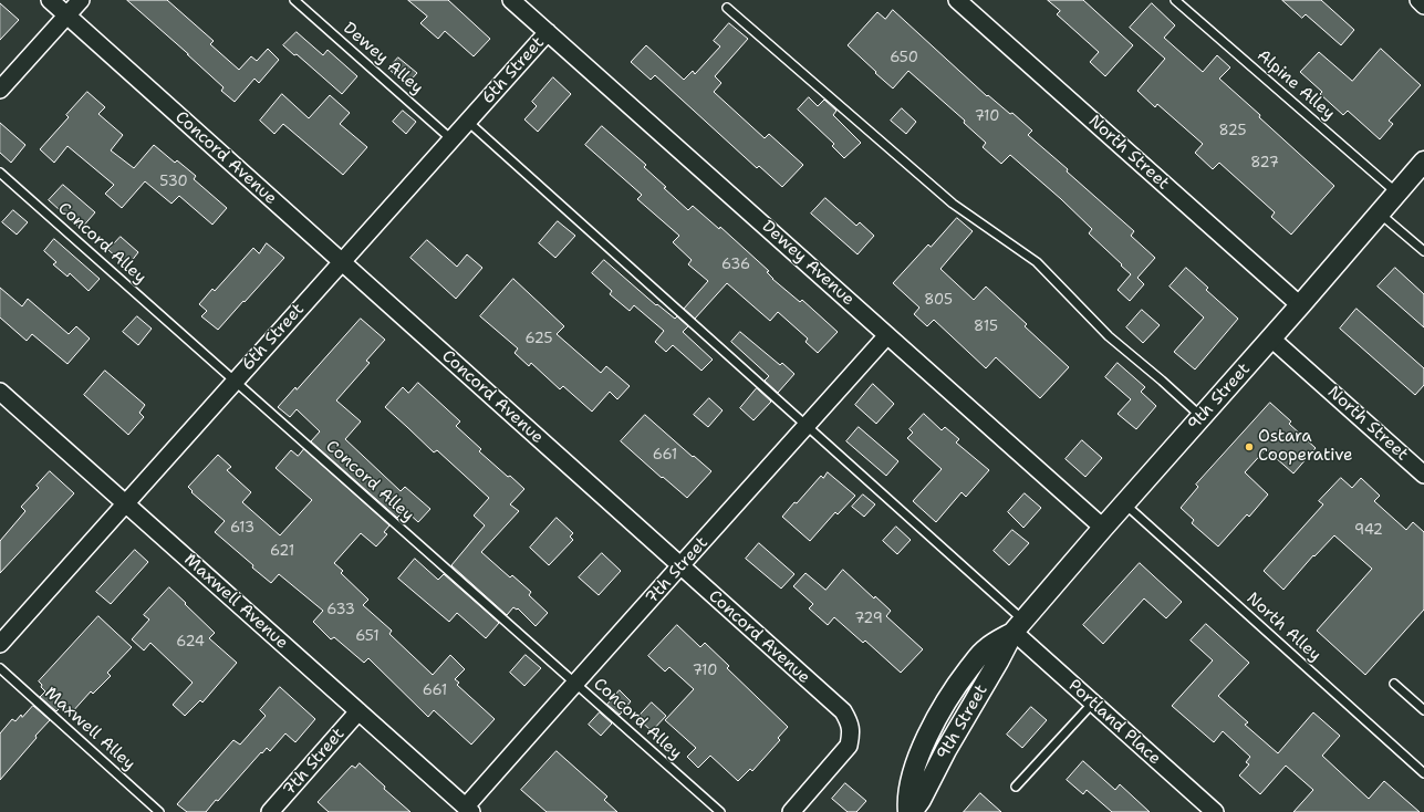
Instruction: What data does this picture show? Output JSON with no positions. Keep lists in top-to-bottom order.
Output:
{
  "streets": {
    "street": [
      "6th Street",
      "North Street",
      "Concord Avenue",
      "Dewey Avenue",
      "9th Street",
      "7th Street",
      "Maxwell Avenue",
      "Portland Place"
    ],
    "lane": [
      "Dewey Alley",
      "Alpine Alley",
      "Concord Alley",
      "North Alley",
      "Maxwell Alley"
    ]
  },
  "crossings": [
    ["Dewey Alley", "6th Street"],
    ["6th Street", "Concord Avenue"],
    ["6th Street", "Concord Alley"],
    ["6th Street", "Dewey Avenue"],
    ["6th Street", "Maxwell Avenue"],
    ["Alpine Alley", "9th Street"],
    ["North Street", "9th Street"],
    ["Concord Avenue", "7th Street"],
    ["Concord Alley", "7th Street"],
    ["Dewey Avenue", "9th Street"],
    ["Dewey Avenue", "7th Street"],
    ["9th Street", "North Alley"],
    ["9th Street", "Portland Place"],
    ["7th Street", "Maxwell Avenue"]
  ],
  "places": ["Ostara Cooperative"],
  "house_numbers": [
    "650",
    "710",
    "825",
    "827",
    "530",
    "636",
    "805",
    "815",
    "625",
    "661",
    "613",
    "942",
    "621",
    "633",
    "729",
    "651",
    "624",
    "710",
    "661"
  ]
}
